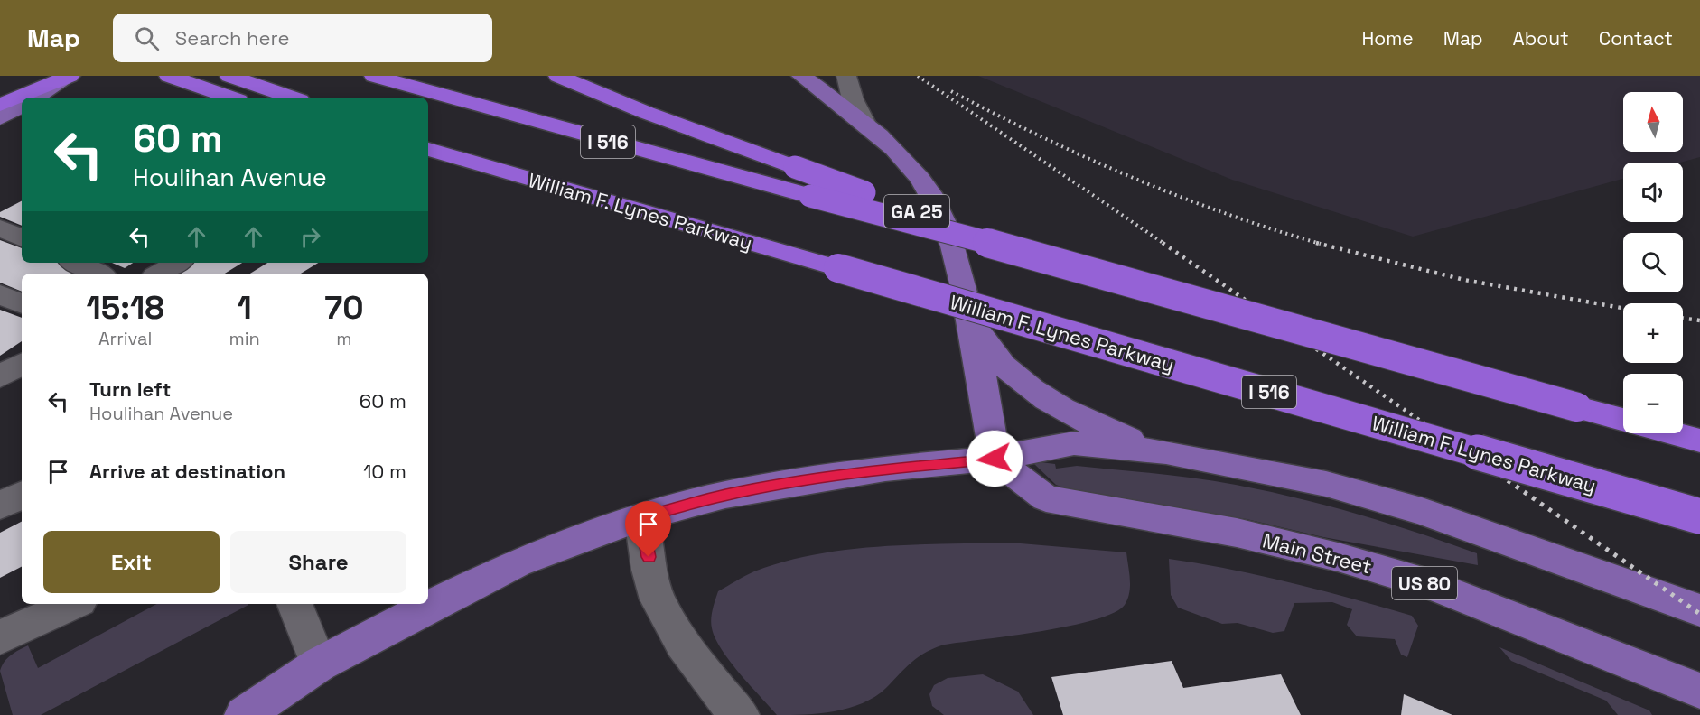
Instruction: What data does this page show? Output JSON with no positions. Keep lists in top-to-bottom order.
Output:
{
  "streets": {
    "highway": ["I 516", "William F. Lynes Parkway", "GA 25"],
    "main road": ["Main Street", "US 80"]
  },
  "crossings": [
    ["I 516", "GA 25"]
  ],
  "north": "top",
  "page": {
    "header": "Map",
    "search": "Search here",
    "nav": [
      "Home",
      "Map",
      "About",
      "Contact"
    ],
    "map_buttons": ["+", "−"],
    "turn": ["60 m", "Houlihan Avenue"],
    "eta": [
      "15:18",
      "Arrival",
      "1",
      "min",
      "70",
      "m"
    ],
    "list": [
      {
        "name": "Turn left",
        "note": "Houlihan Avenue",
        "value": "60 m"
      },
      {
        "name": "Arrive at destination",
        "value": "10 m"
      }
    ],
    "buttons": ["Exit", "Share"]
  }
}
